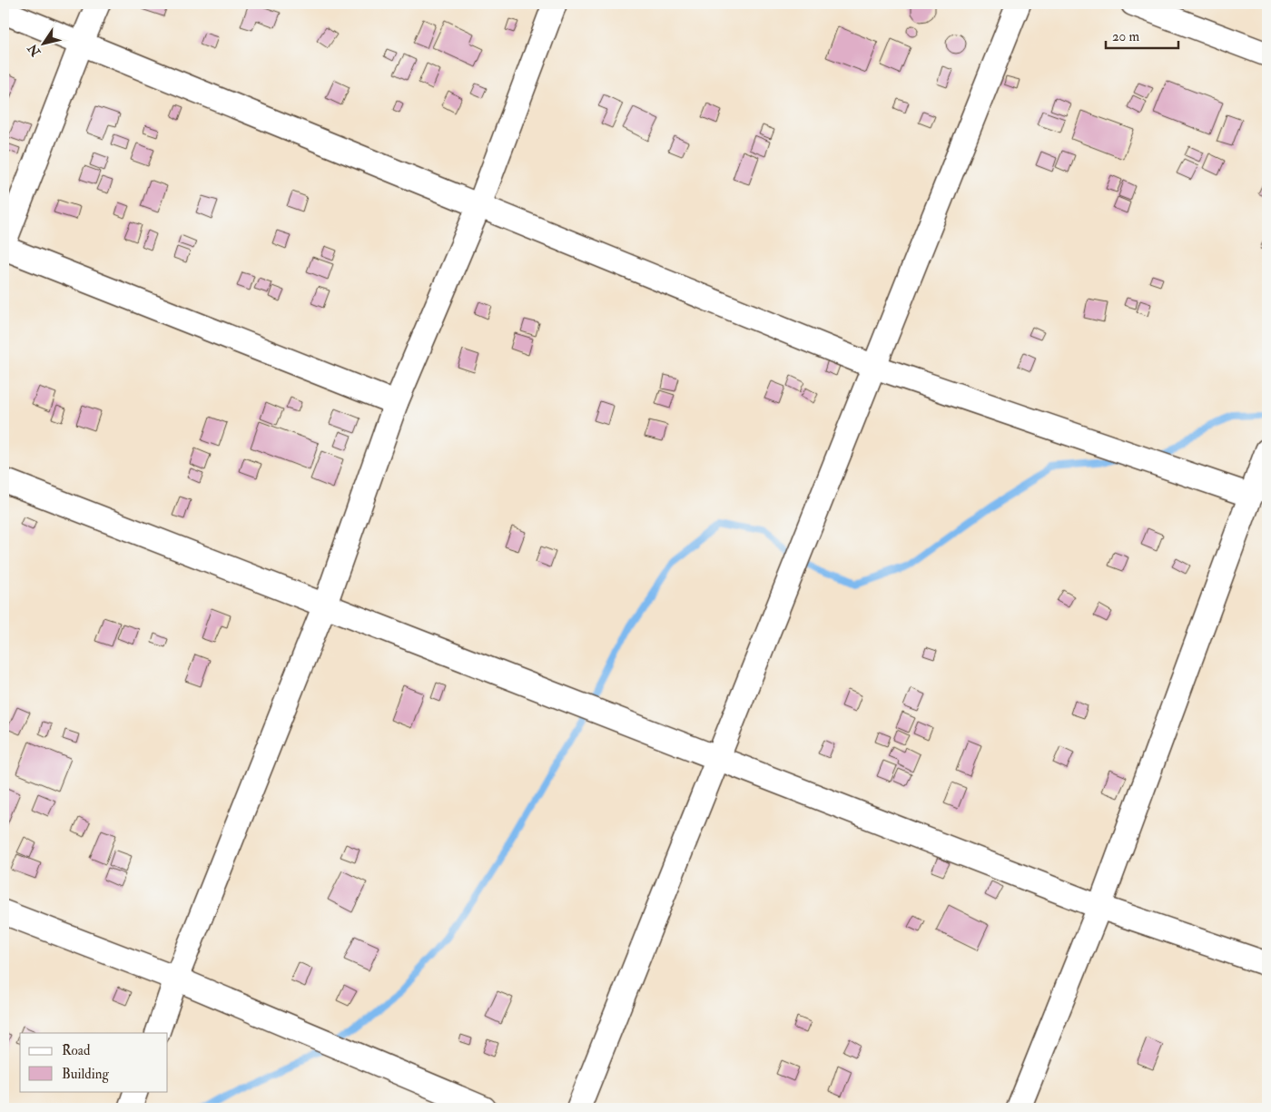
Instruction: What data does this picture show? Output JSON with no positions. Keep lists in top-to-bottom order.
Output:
{
  "legend": ["Road", "Building"],
  "scale_bar": "20 m",
  "north": "bottom left"
}
